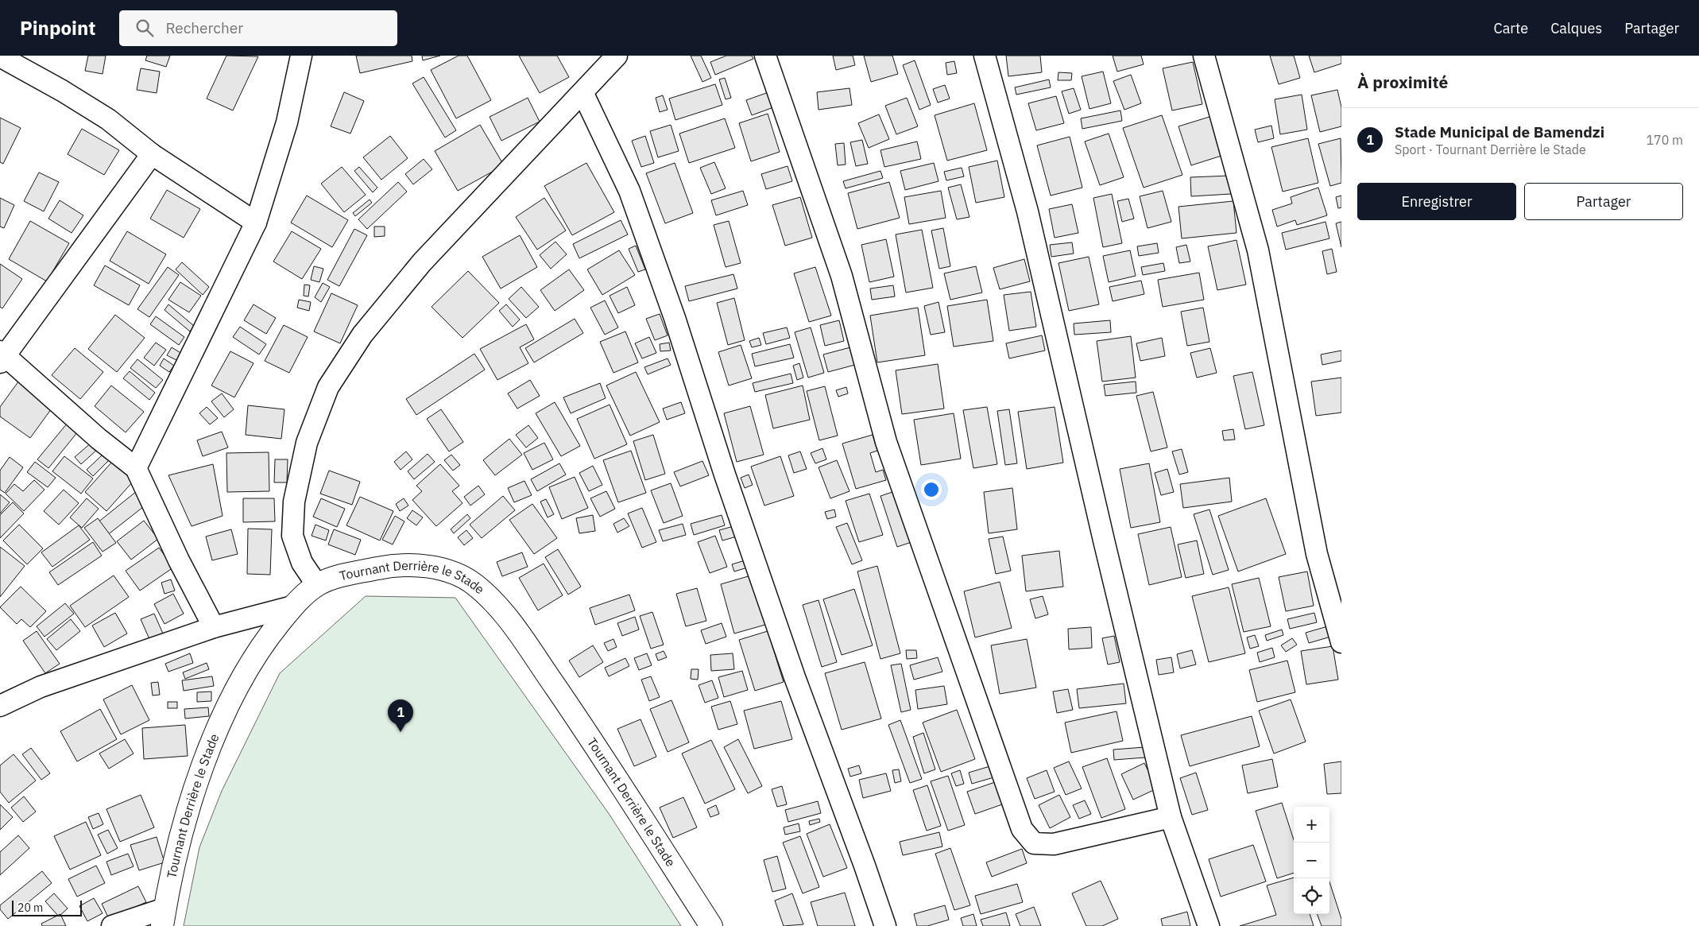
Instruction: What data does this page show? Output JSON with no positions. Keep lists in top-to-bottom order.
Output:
{
  "streets": {
    "street": ["Tournant Derrière le Stade"]
  },
  "scale_bar": "20 m",
  "page": {
    "header": "Pinpoint",
    "search": "Rechercher",
    "nav": ["Carte", "Calques", "Partager"],
    "heading": "À proximité",
    "list": [
      {
        "mark": "1",
        "name": "Stade Municipal de Bamendzi",
        "note": "Sport · Tournant Derrière le Stade",
        "value": "170 m"
      }
    ],
    "buttons": ["Enregistrer", "Partager"],
    "pins": "1",
    "map_buttons": ["+", "−"],
    "scale": "20 m"
  }
}
